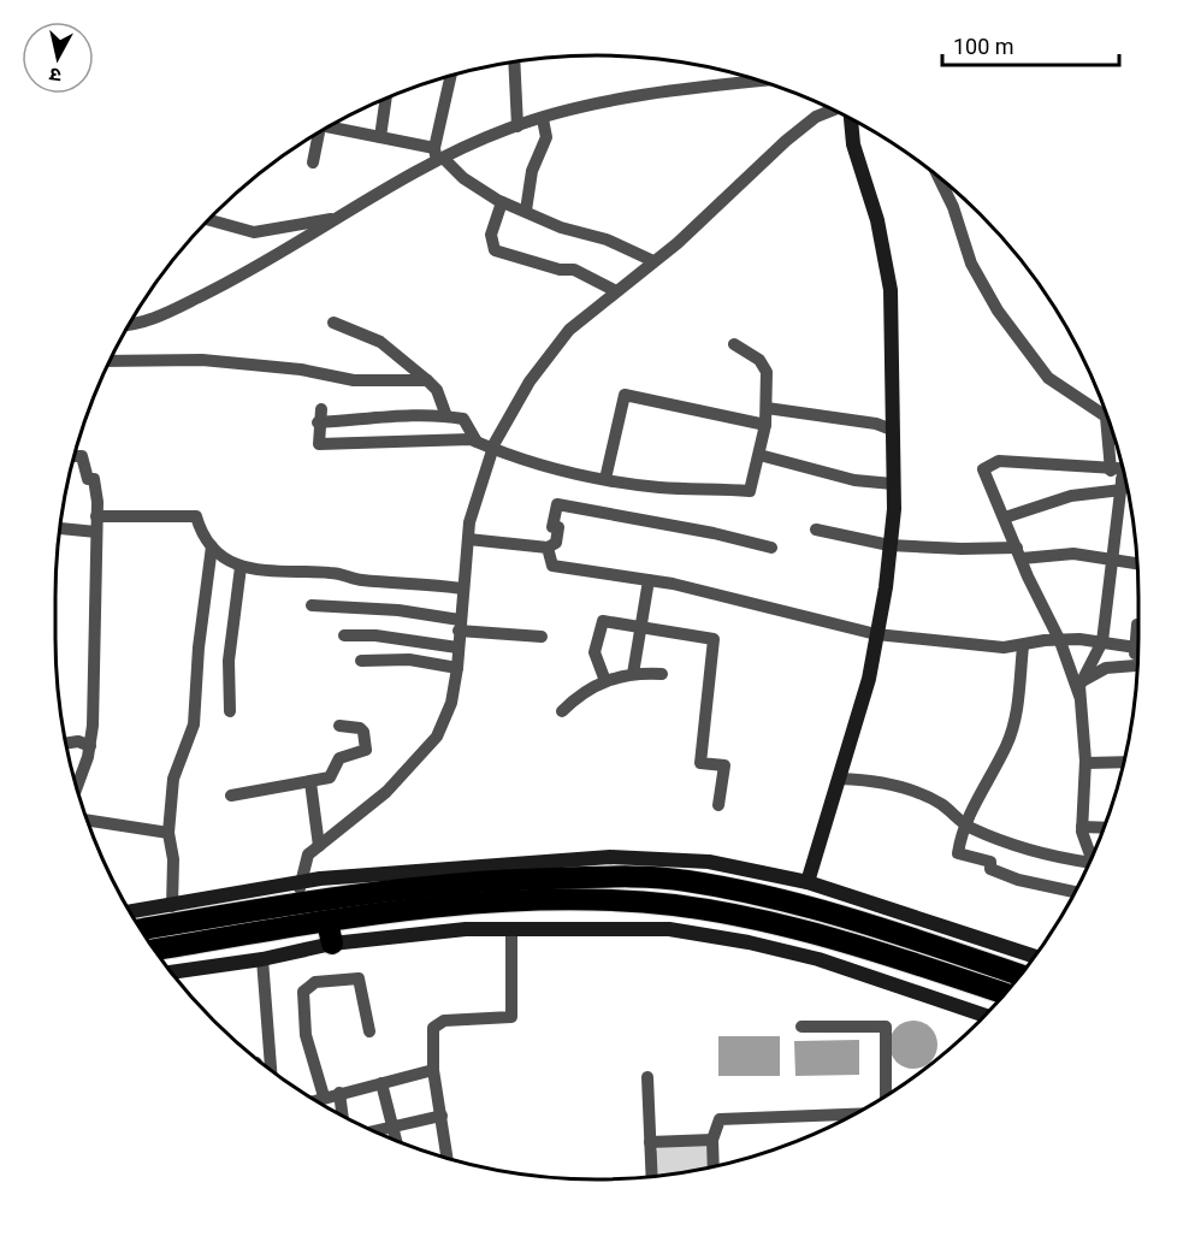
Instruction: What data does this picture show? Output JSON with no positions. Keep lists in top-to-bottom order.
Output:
{
  "scale_bar": "100 m",
  "north": "bottom"
}
